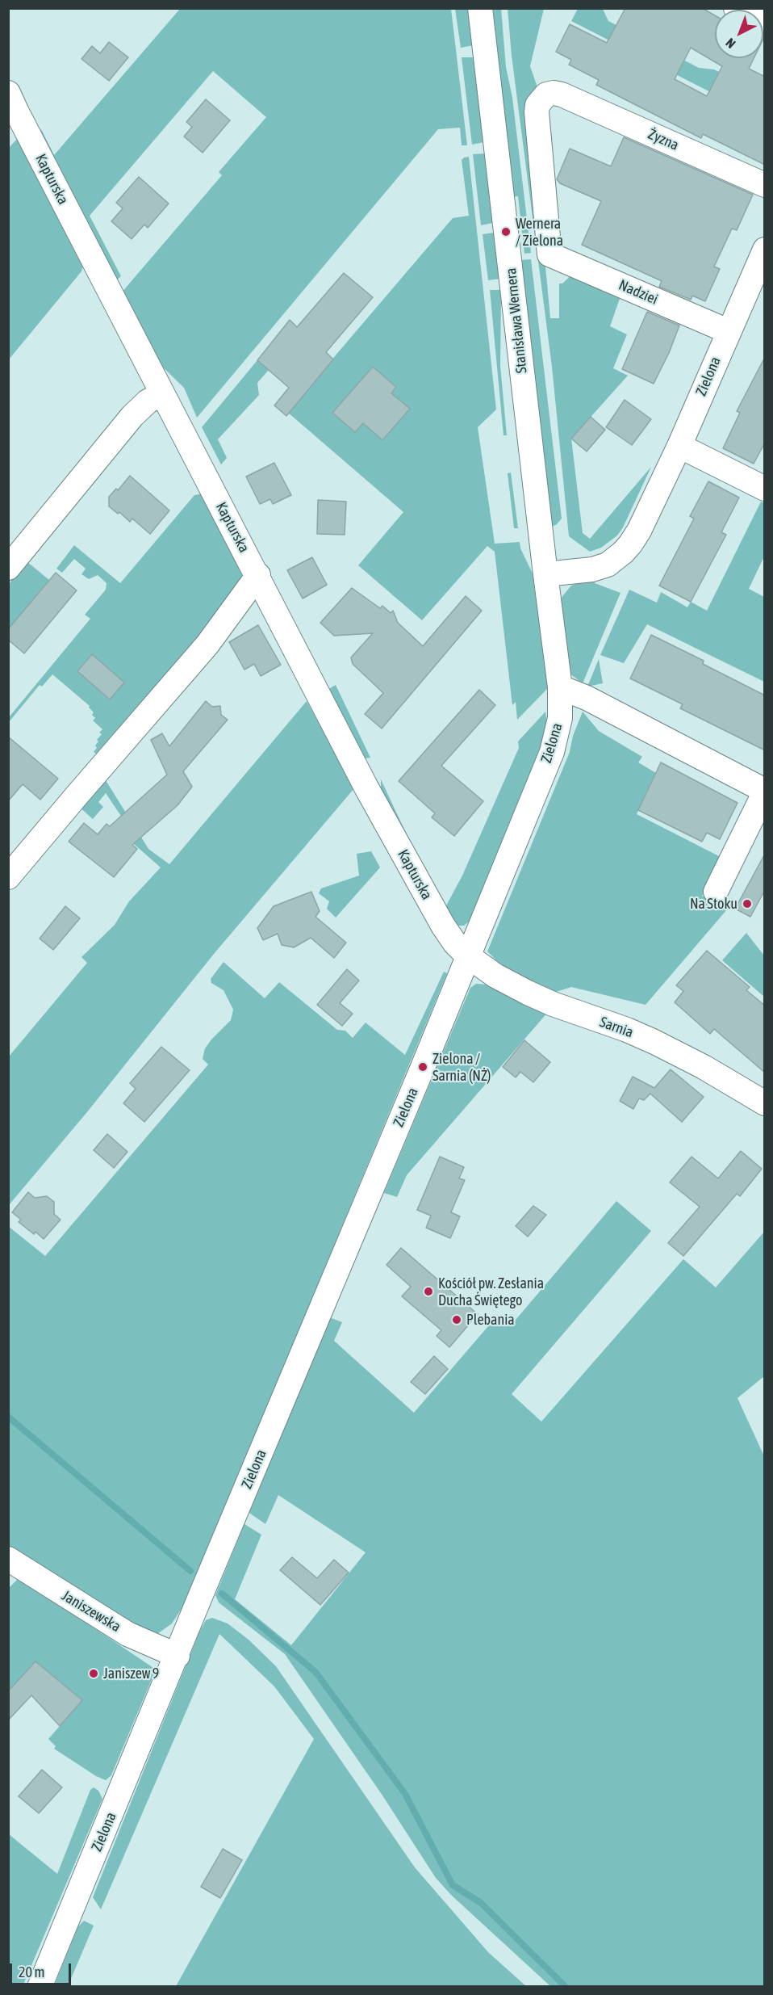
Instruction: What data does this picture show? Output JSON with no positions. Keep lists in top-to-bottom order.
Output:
{
  "streets": {
    "street": [
      "Żyzna",
      "Kapturska",
      "Nadziei",
      "Stanisława Wernera",
      "Zielona",
      "Sarnia",
      "Janiszewska"
    ]
  },
  "crossings": [
    ["Żyzna", "Nadziei"],
    ["Kapturska", "Zielona"],
    ["Kapturska", "Sarnia"],
    ["Nadziei", "Zielona"],
    ["Stanisława Wernera", "Zielona"],
    ["Zielona", "Sarnia"],
    ["Zielona", "Janiszewska"]
  ],
  "places": [
    "Wernera / Zielona",
    "Na Stoku",
    "Zielona / Sarnia (NŻ)",
    "Kościół pw. Zesłania Ducha Świętego",
    "Plebania",
    "Janiszew 9"
  ],
  "scale_bar": "20 m",
  "north": "bottom left"
}
